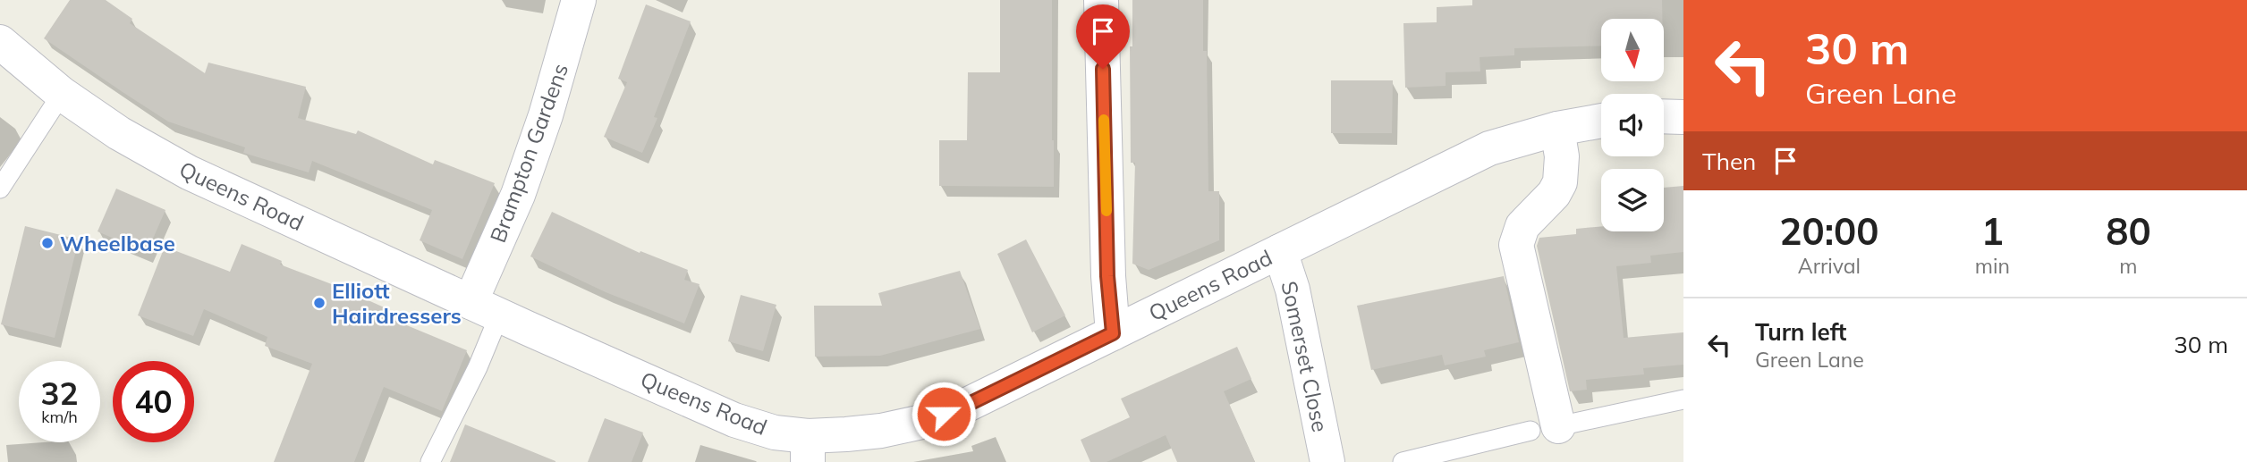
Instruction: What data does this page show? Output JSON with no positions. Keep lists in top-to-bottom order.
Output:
{
  "streets": {
    "street": ["Brampton Gardens", "Queens Road", "Somerset Close"]
  },
  "crossings": [
    ["Brampton Gardens", "Queens Road"],
    ["Queens Road", "Somerset Close"]
  ],
  "places": ["Wheelbase", "Elliott Hairdressers"],
  "north": "bottom",
  "page": {
    "turn": ["30 m", "Green Lane"],
    "then": "Then",
    "eta": [
      "20:00",
      "Arrival",
      "1",
      "min",
      "80",
      "m"
    ],
    "list": [
      {
        "name": "Turn left",
        "note": "Green Lane",
        "value": "30 m"
      }
    ],
    "speed": "32 km/h",
    "limit": "40"
  }
}
